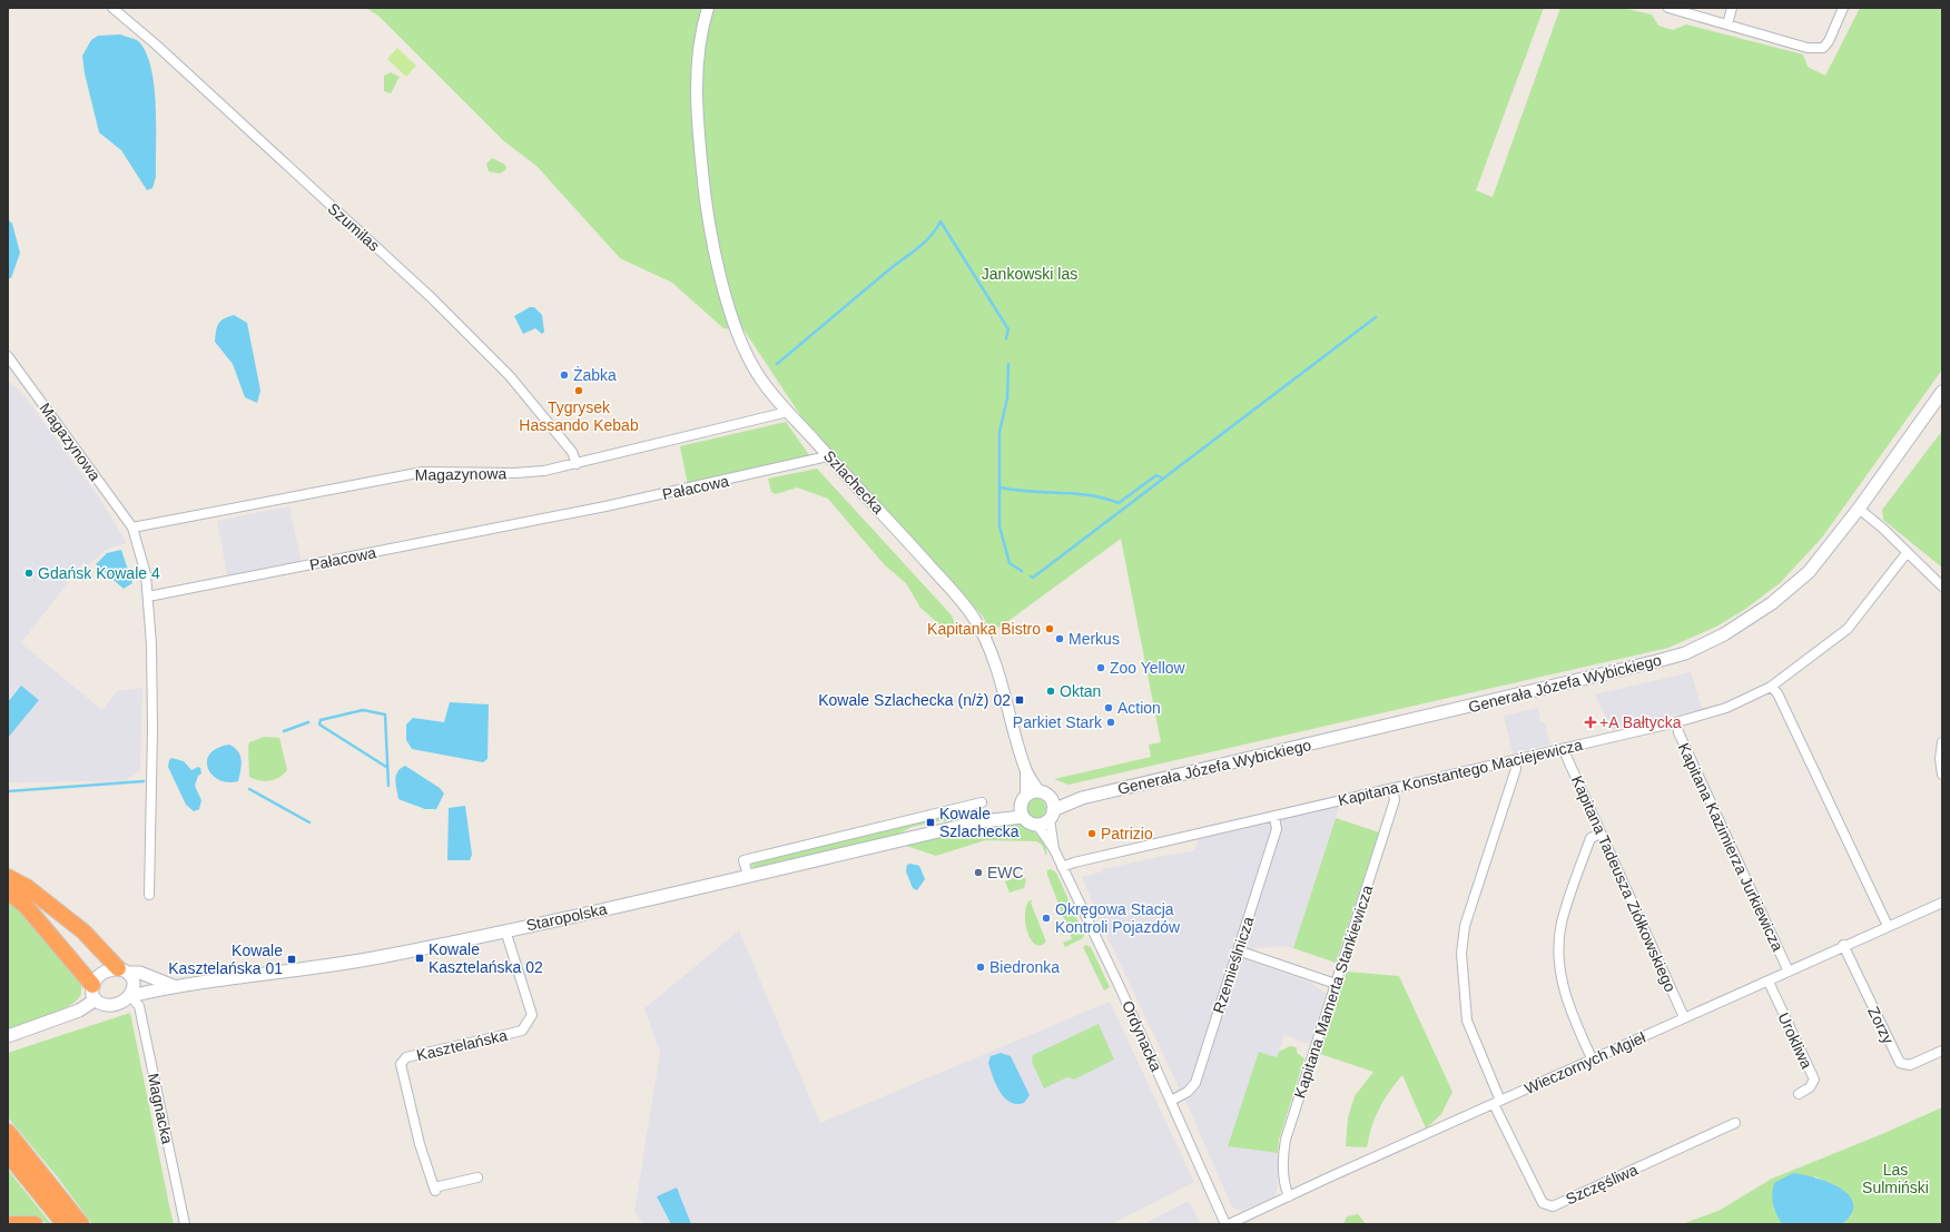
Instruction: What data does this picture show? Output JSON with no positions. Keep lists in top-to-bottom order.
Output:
{
  "streets": {
    "main road": ["Generała Józefa Wybickiego", "Staropolska"],
    "street": [
      "Szumilas",
      "Magazynowa",
      "Szlachecka",
      "Pałacowa",
      "Kapitana Konstantego Maciejewicza",
      "Kapitana Kazimierza Jurkiewicza",
      "Kapitana Tadeusza Ziółkowskiego",
      "Rzemieślnicza",
      "Kapitana Mamerta Stankiewicza",
      "Zorzy",
      "Ordynacka",
      "Urokliwa",
      "Kasztelańska",
      "Wieczornych Mgieł",
      "Magnacka",
      "Szczęśliwa"
    ]
  },
  "crossings": [
    ["Szumilas", "Magazynowa"],
    ["Magazynowa", "Szlachecka"],
    ["Magazynowa", "Pałacowa"],
    ["Szlachecka", "Pałacowa"],
    ["Szlachecka", "Generała Józefa Wybickiego"],
    ["Szlachecka", "Staropolska"],
    ["Szlachecka", "Ordynacka"],
    ["Generała Józefa Wybickiego", "Staropolska"],
    ["Generała Józefa Wybickiego", "Ordynacka"],
    ["Kapitana Konstantego Maciejewicza", "Kapitana Kazimierza Jurkiewicza"],
    ["Kapitana Konstantego Maciejewicza", "Kapitana Tadeusza Ziółkowskiego"],
    ["Kapitana Konstantego Maciejewicza", "Rzemieślnicza"],
    ["Kapitana Konstantego Maciejewicza", "Kapitana Mamerta Stankiewicza"],
    ["Kapitana Konstantego Maciejewicza", "Ordynacka"],
    ["Kapitana Konstantego Maciejewicza", "Szczęśliwa"],
    ["Kapitana Kazimierza Jurkiewicza", "Wieczornych Mgieł"],
    ["Kapitana Tadeusza Ziółkowskiego", "Wieczornych Mgieł"],
    ["Staropolska", "Ordynacka"],
    ["Staropolska", "Kasztelańska"],
    ["Staropolska", "Magnacka"],
    ["Rzemieślnicza", "Ordynacka"],
    ["Kapitana Mamerta Stankiewicza", "Wieczornych Mgieł"],
    ["Zorzy", "Wieczornych Mgieł"],
    ["Ordynacka", "Wieczornych Mgieł"],
    ["Urokliwa", "Wieczornych Mgieł"],
    ["Wieczornych Mgieł", "Szczęśliwa"]
  ],
  "parks": ["Jankowski las", "Las Sulmiński"],
  "places": {
    "other": [
      "Żabka",
      "Tygrysek Hassando Kebab",
      "Gdańsk Kowale 4",
      "Kapitanka Bistro",
      "Merkus",
      "Zoo Yellow",
      "Oktan",
      "Action",
      "Parkiet Stark",
      "Patrizio",
      "EWC",
      "Okręgowa Stacja Kontroli Pojazdów",
      "Biedronka"
    ],
    "transit": [
      "Kowale Szlachecka (n/ż) 02",
      "Kowale Szlachecka",
      "Kowale Kasztelańska 02",
      "Kowale Kasztelańska 01"
    ],
    "health": ["+A Bałtycka"]
  }
}
